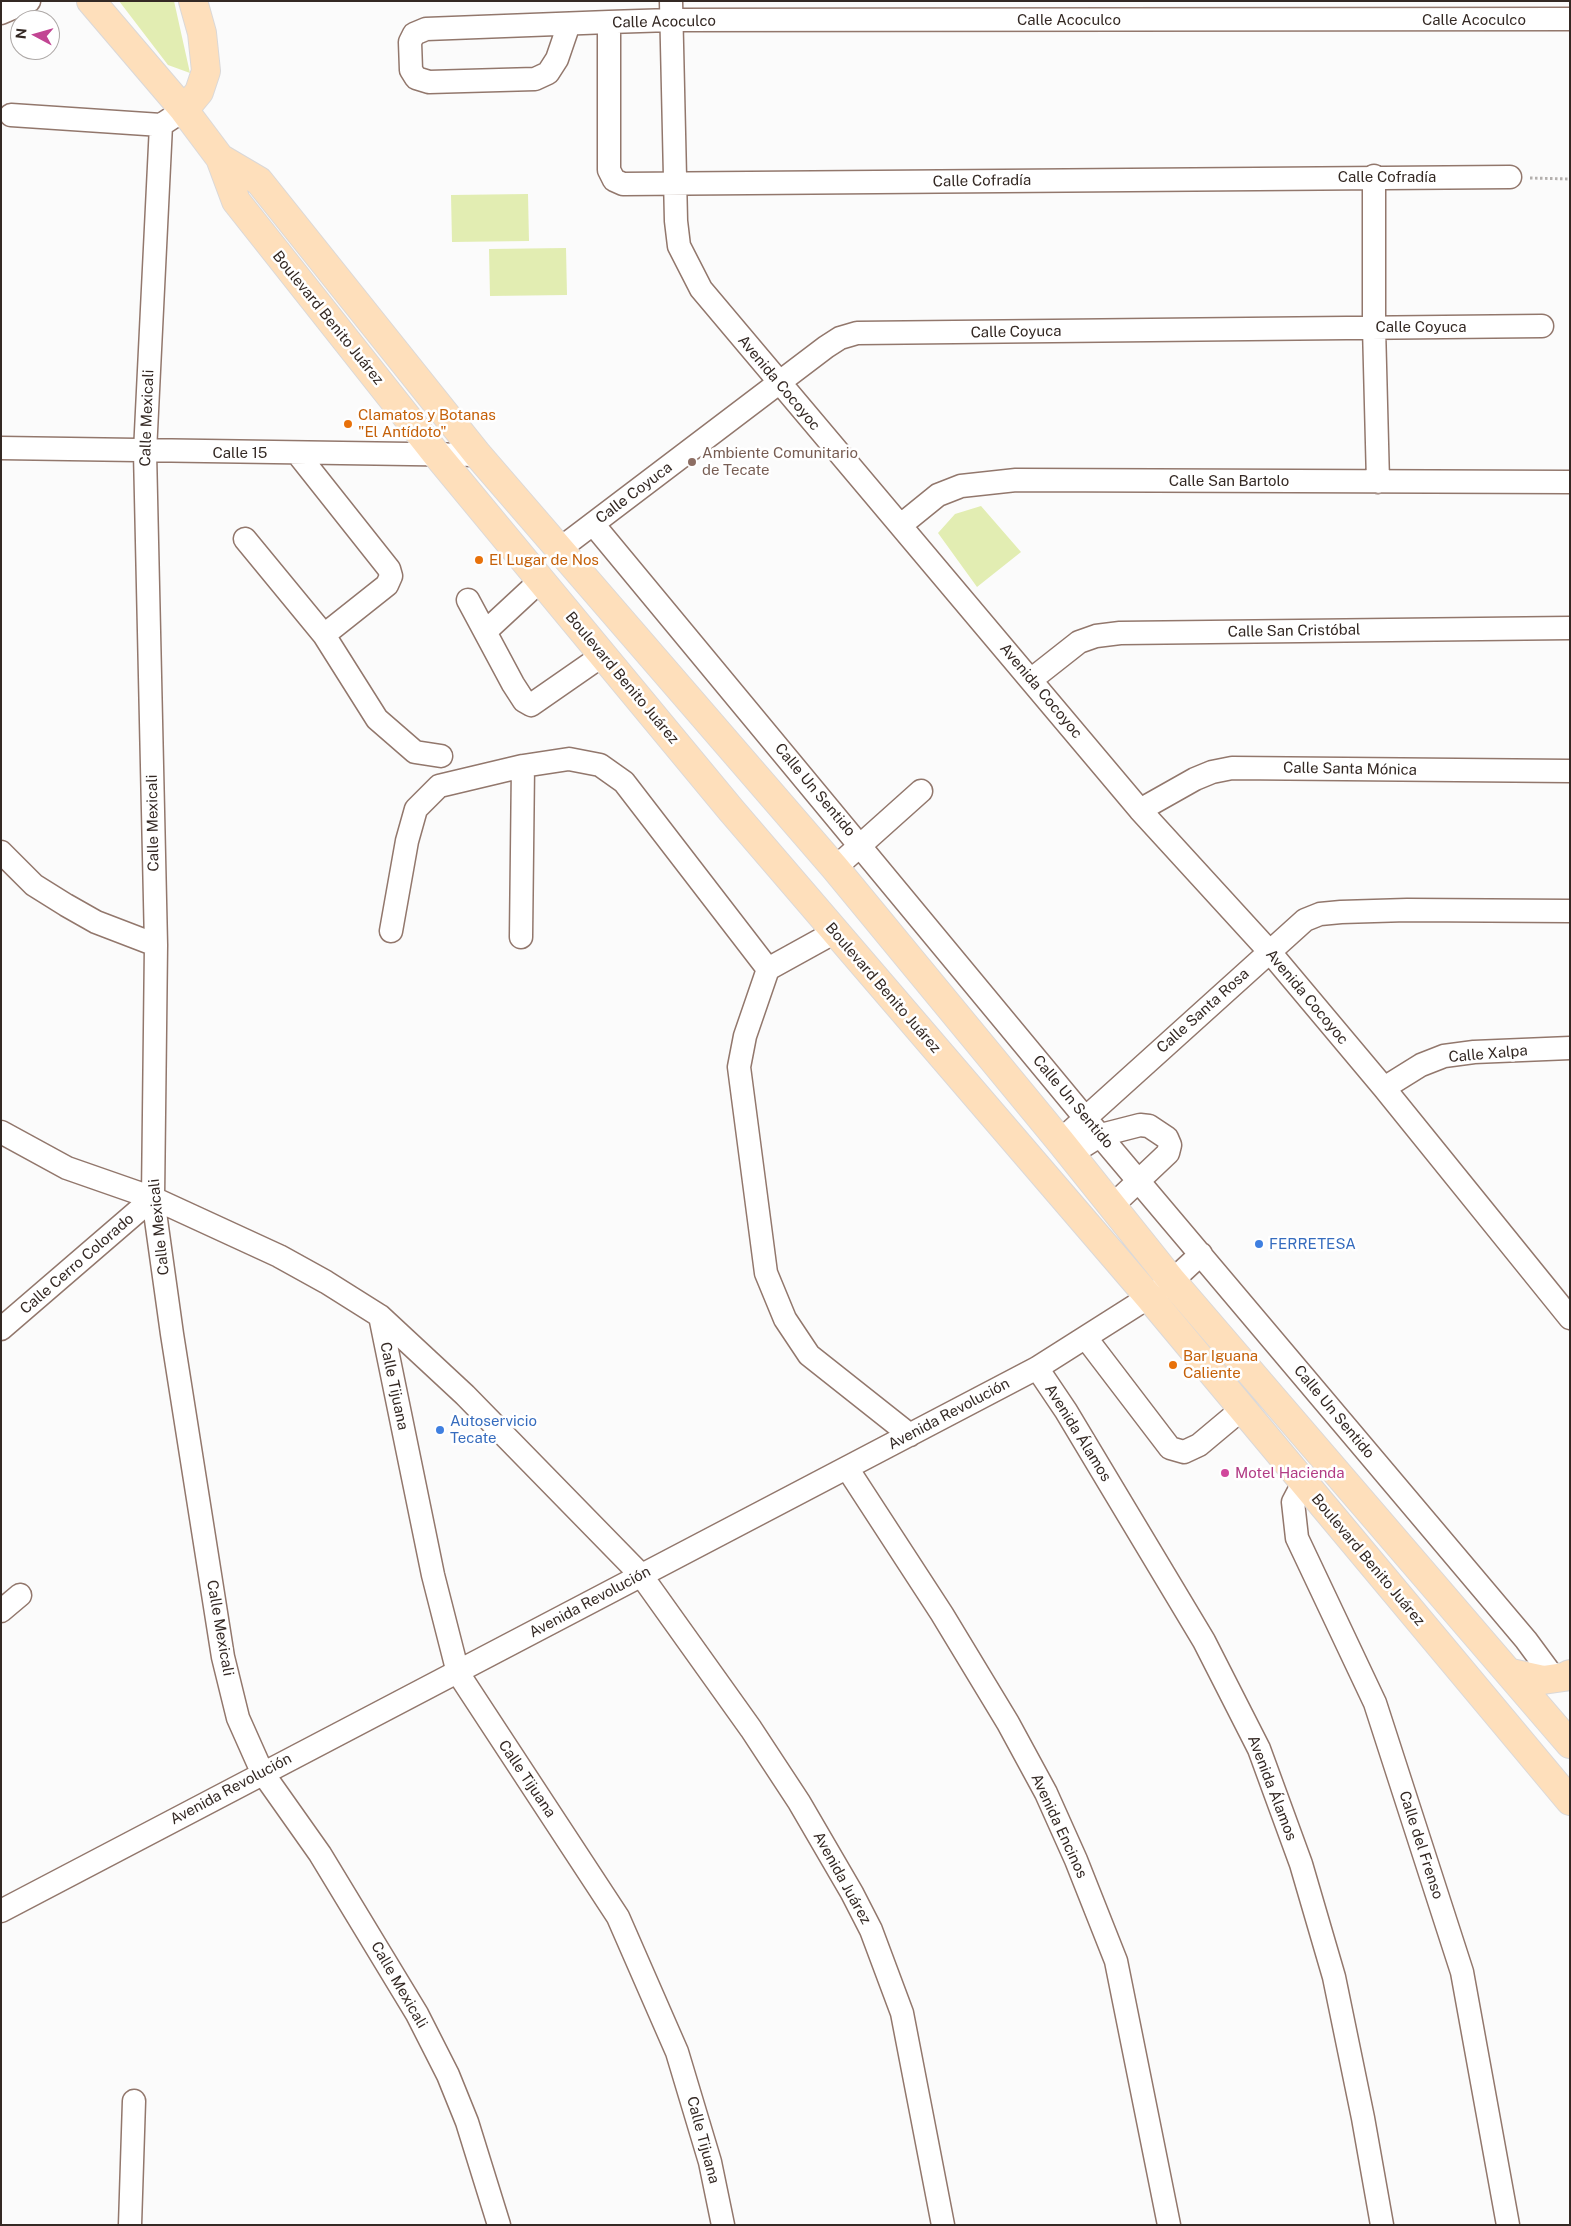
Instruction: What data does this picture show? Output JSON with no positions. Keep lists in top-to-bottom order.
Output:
{
  "streets": {
    "main road": ["Boulevard Benito Juárez"],
    "street": [
      "Calle Acoculco",
      "Calle Cofradía",
      "Calle Coyuca",
      "Avenida Cocoyoc",
      "Calle Mexicali",
      "Calle 15",
      "Calle San Bartolo",
      "Calle San Cristóbal",
      "Calle Santa Mónica",
      "Calle Un Sentido",
      "Calle Santa Rosa",
      "Calle Xalpa",
      "Calle Cerro Colorado",
      "Calle Tijuana",
      "Avenida Revolución",
      "Avenida Álamos",
      "Avenida Encinos",
      "Calle del Frenso",
      "Avenida Juárez"
    ]
  },
  "crossings": [
    ["Calle Acoculco", "Calle Cofradía"],
    ["Calle Acoculco", "Avenida Cocoyoc"],
    ["Calle Cofradía", "Avenida Cocoyoc"],
    ["Boulevard Benito Juárez", "Calle Coyuca"],
    ["Boulevard Benito Juárez", "Calle 15"],
    ["Boulevard Benito Juárez", "Avenida Revolución"],
    ["Boulevard Benito Juárez", "Calle del Frenso"],
    ["Calle Coyuca", "Avenida Cocoyoc"],
    ["Calle Coyuca", "Calle Un Sentido"],
    ["Avenida Cocoyoc", "Calle San Bartolo"],
    ["Avenida Cocoyoc", "Calle San Cristóbal"],
    ["Avenida Cocoyoc", "Calle Santa Mónica"],
    ["Avenida Cocoyoc", "Calle Santa Rosa"],
    ["Avenida Cocoyoc", "Calle Xalpa"],
    ["Calle Mexicali", "Calle 15"],
    ["Calle Mexicali", "Calle Cerro Colorado"],
    ["Calle Mexicali", "Avenida Revolución"],
    ["Calle Mexicali", "Avenida Juárez"],
    ["Calle Un Sentido", "Calle Santa Rosa"],
    ["Calle Un Sentido", "Avenida Revolución"],
    ["Calle Cerro Colorado", "Avenida Juárez"],
    ["Calle Tijuana", "Avenida Revolución"],
    ["Calle Tijuana", "Avenida Juárez"],
    ["Avenida Revolución", "Avenida Álamos"],
    ["Avenida Revolución", "Avenida Encinos"],
    ["Avenida Revolución", "Avenida Juárez"]
  ],
  "places": [
    "Clamatos y Botanas \"El Antídoto\"",
    "Ambiente Comunitario de Tecate",
    "El Lugar de Nos",
    "FERRETESA",
    "Bar Iguana Caliente",
    "Autoservicio Tecate",
    "Motel Hacienda"
  ],
  "north": "left"
}
